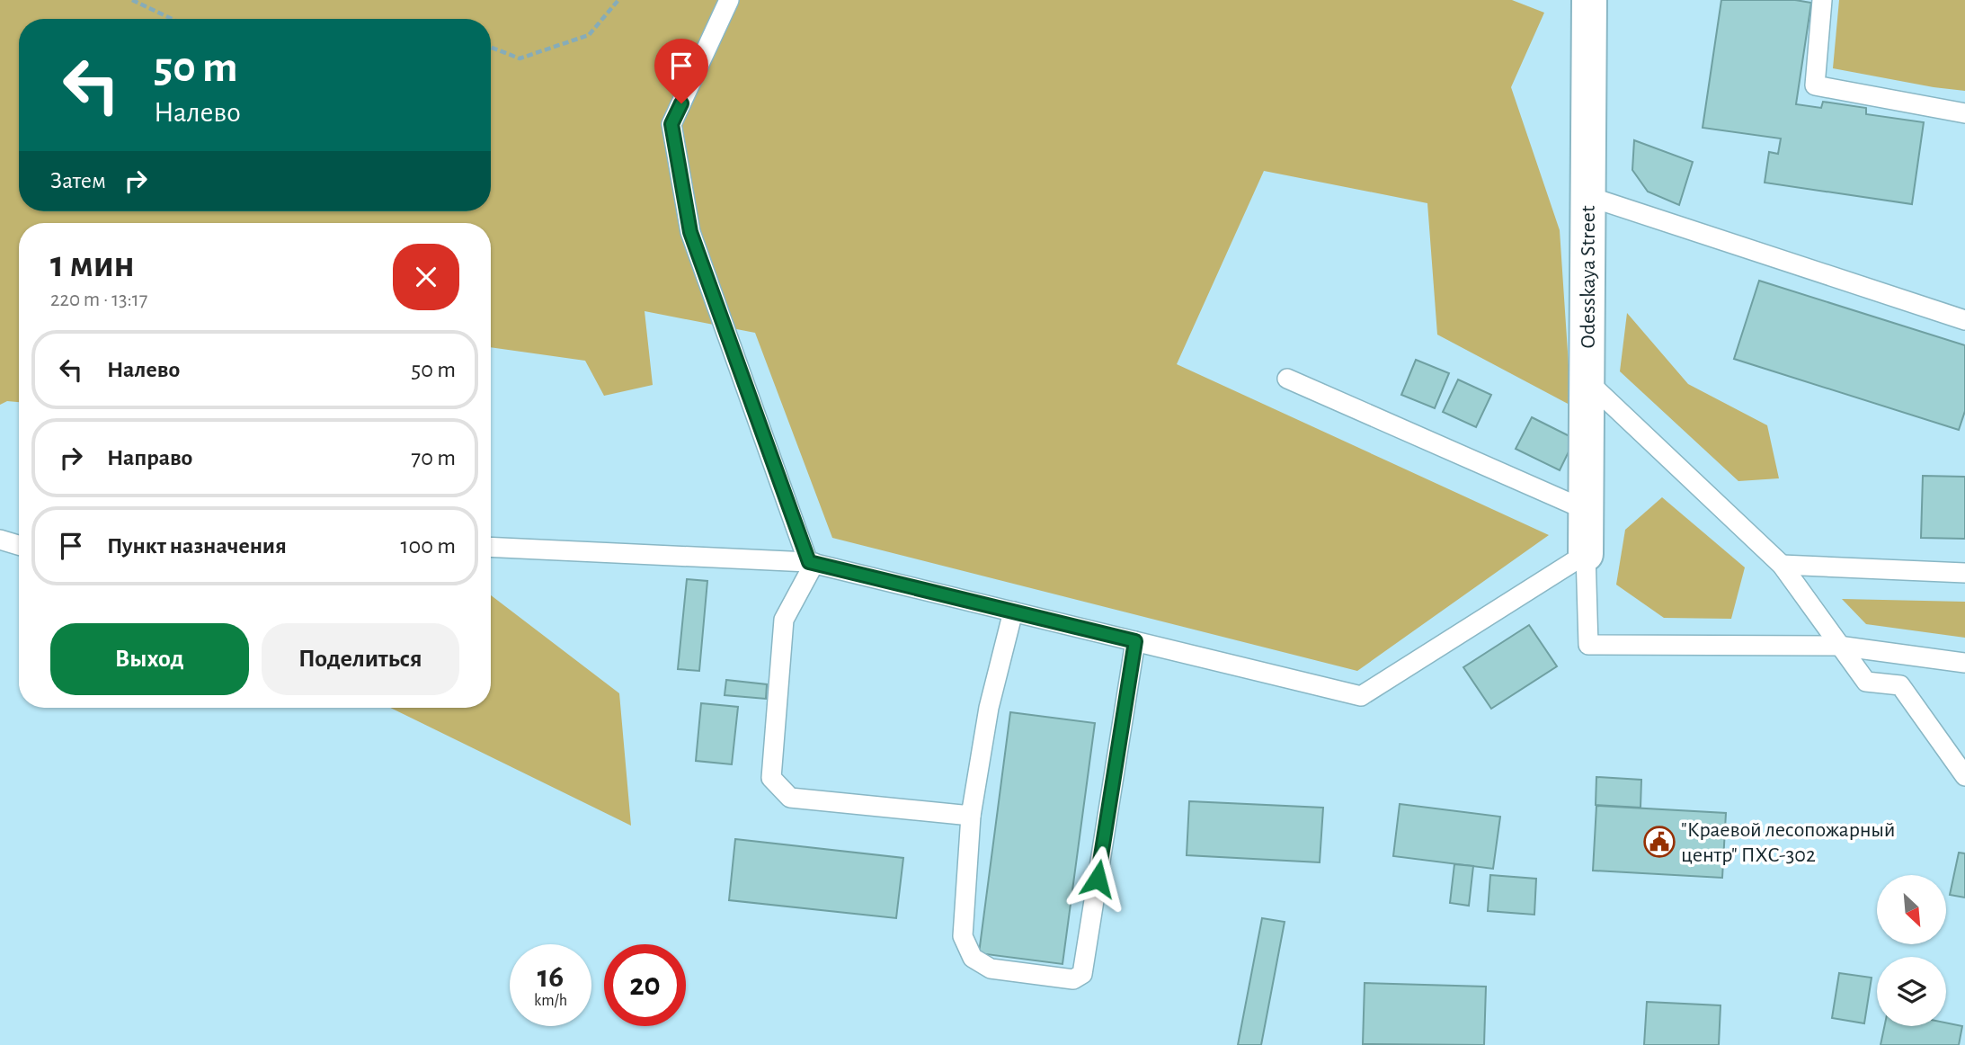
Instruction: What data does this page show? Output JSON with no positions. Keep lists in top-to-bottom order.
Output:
{
  "streets": {
    "street": ["Odesskaya Street"]
  },
  "places": {
    "public building": ["\"Краевой лесопожарный центр\" ПХС-302"]
  },
  "north": "bottom right",
  "page": {
    "turn": ["50 m", "Налево"],
    "then": "Затем",
    "heading": ["1 мин", "220 m · 13:17"],
    "list": [
      {
        "name": "Налево",
        "value": "50 m"
      },
      {
        "name": "Направо",
        "value": "70 m"
      },
      {
        "name": "Пункт назначения",
        "value": "100 m"
      }
    ],
    "buttons": ["Выход", "Поделиться"],
    "speed": "16 km/h",
    "limit": "20"
  }
}
